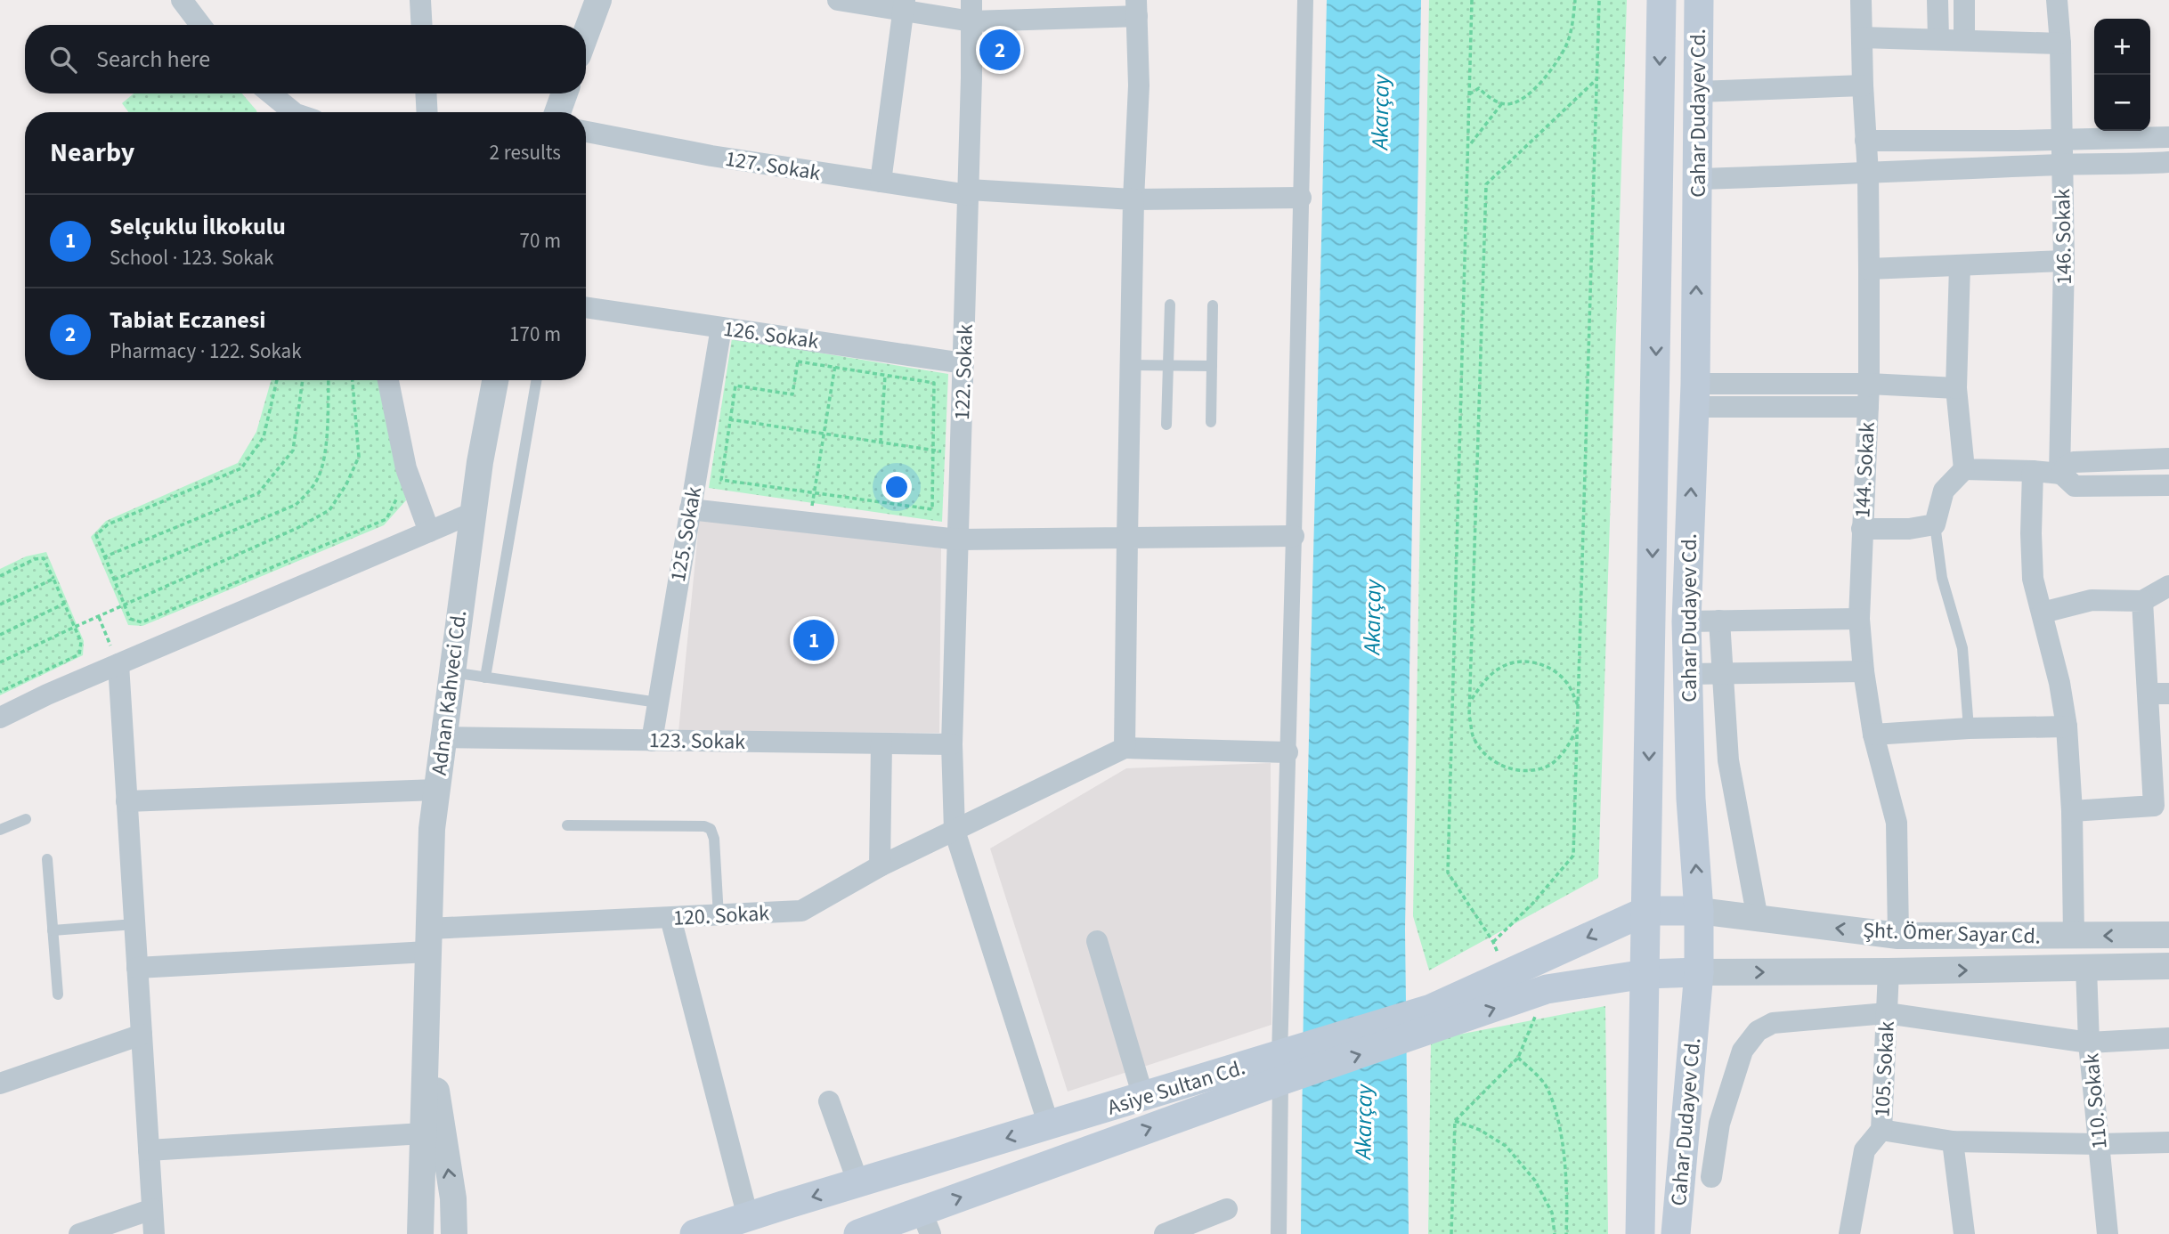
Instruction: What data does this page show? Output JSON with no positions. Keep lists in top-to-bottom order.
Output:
{
  "streets": {
    "main road": ["Cahar Dudayev Cd.", "Asiye Sultan Cd."],
    "street": [
      "127. Sokak",
      "146. Sokak",
      "126. Sokak",
      "122. Sokak",
      "144. Sokak",
      "125. Sokak",
      "Adnan Kahveci Cd.",
      "123. Sokak",
      "120. Sokak",
      "Şht. Ömer Sayar Cd.",
      "105. Sokak",
      "110. Sokak"
    ]
  },
  "crossings": [
    ["Cahar Dudayev Cd.", "Şht. Ömer Sayar Cd."],
    ["Cahar Dudayev Cd.", "Asiye Sultan Cd."],
    ["127. Sokak", "122. Sokak"],
    ["126. Sokak", "122. Sokak"],
    ["126. Sokak", "125. Sokak"],
    ["122. Sokak", "123. Sokak"],
    ["122. Sokak", "120. Sokak"],
    ["122. Sokak", "Asiye Sultan Cd."],
    ["144. Sokak", "Şht. Ömer Sayar Cd."],
    ["125. Sokak", "123. Sokak"],
    ["Adnan Kahveci Cd.", "123. Sokak"],
    ["Adnan Kahveci Cd.", "120. Sokak"],
    ["Şht. Ömer Sayar Cd.", "105. Sokak"],
    ["Şht. Ömer Sayar Cd.", "Asiye Sultan Cd."],
    ["Şht. Ömer Sayar Cd.", "110. Sokak"]
  ],
  "water": ["Akarçay"],
  "page": {
    "map_buttons": ["+", "−"],
    "search": "Search here",
    "pins": ["2", "1"],
    "heading": ["Nearby", "2 results"],
    "list": [
      {
        "mark": "1",
        "name": "Selçuklu İlkokulu",
        "note": "School · 123. Sokak",
        "value": "70 m"
      },
      {
        "mark": "2",
        "name": "Tabiat Eczanesi",
        "note": "Pharmacy · 122. Sokak",
        "value": "170 m"
      }
    ]
  }
}
